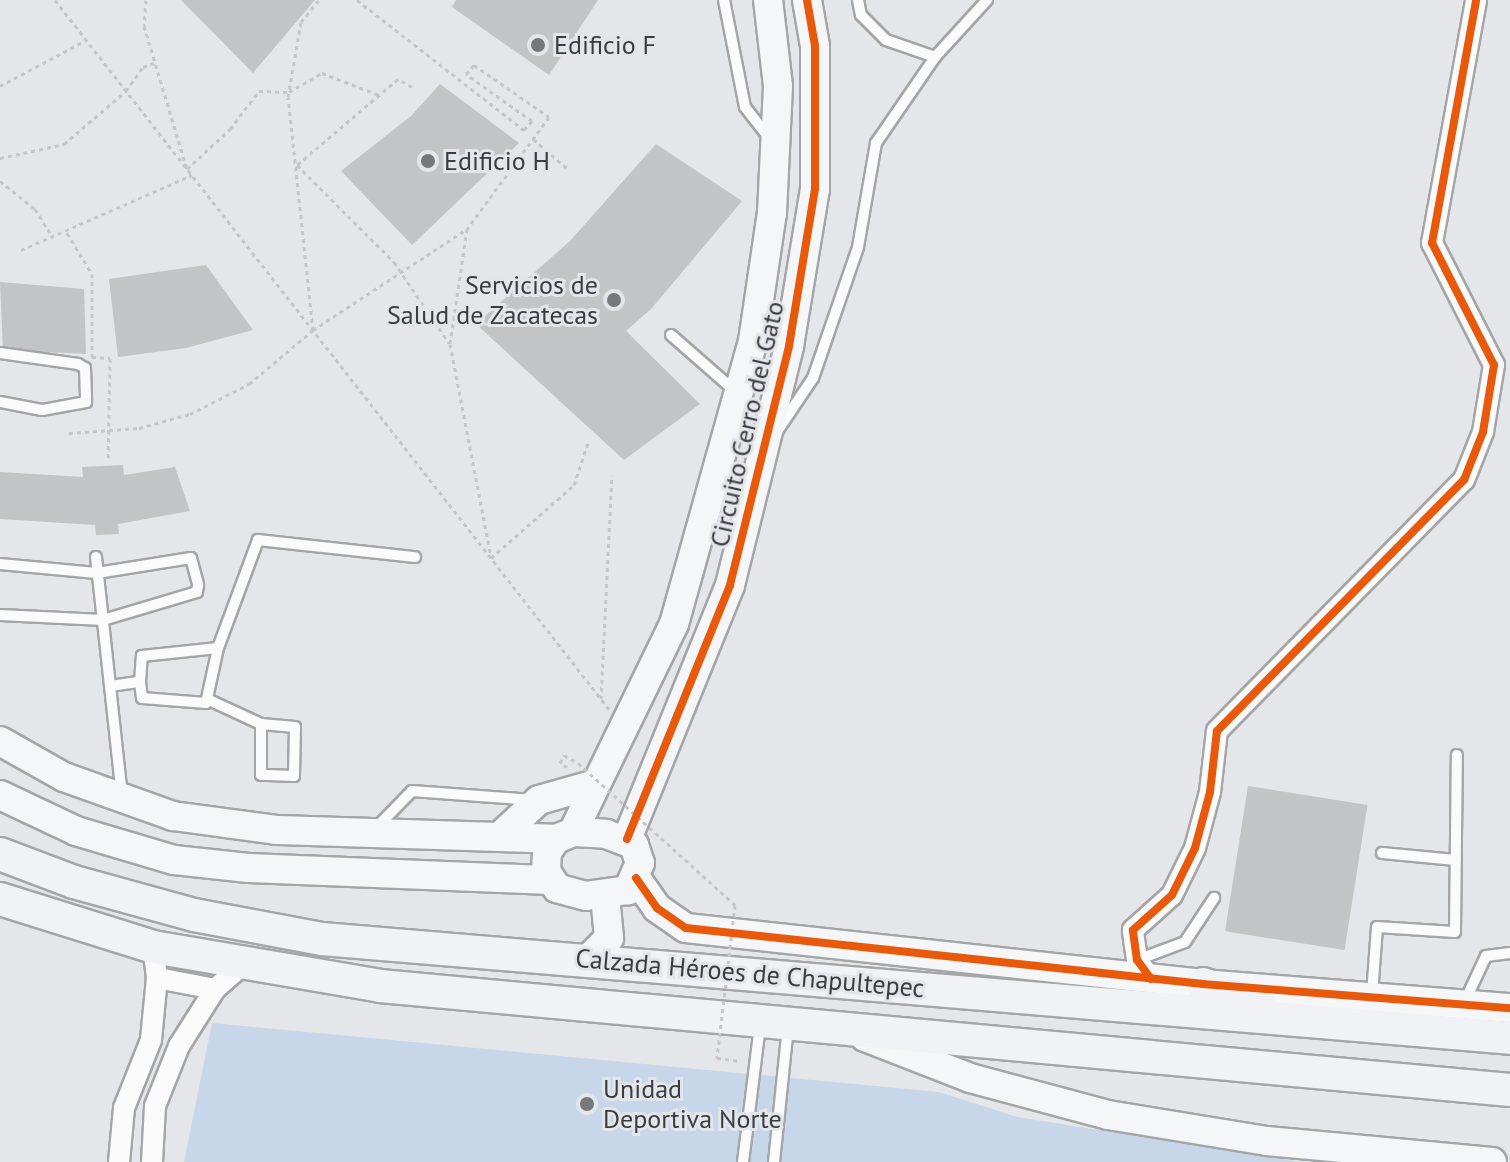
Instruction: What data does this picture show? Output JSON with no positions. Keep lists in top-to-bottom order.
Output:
{
  "streets": {
    "main road": ["Calzada Héroes de Chapultepec"],
    "street": ["Circuito Cerro del Gato"]
  },
  "places": [
    "Edificio F",
    "Edificio H",
    "Servicios de Salud de Zacatecas",
    "Unidad Deportiva Norte"
  ]
}
